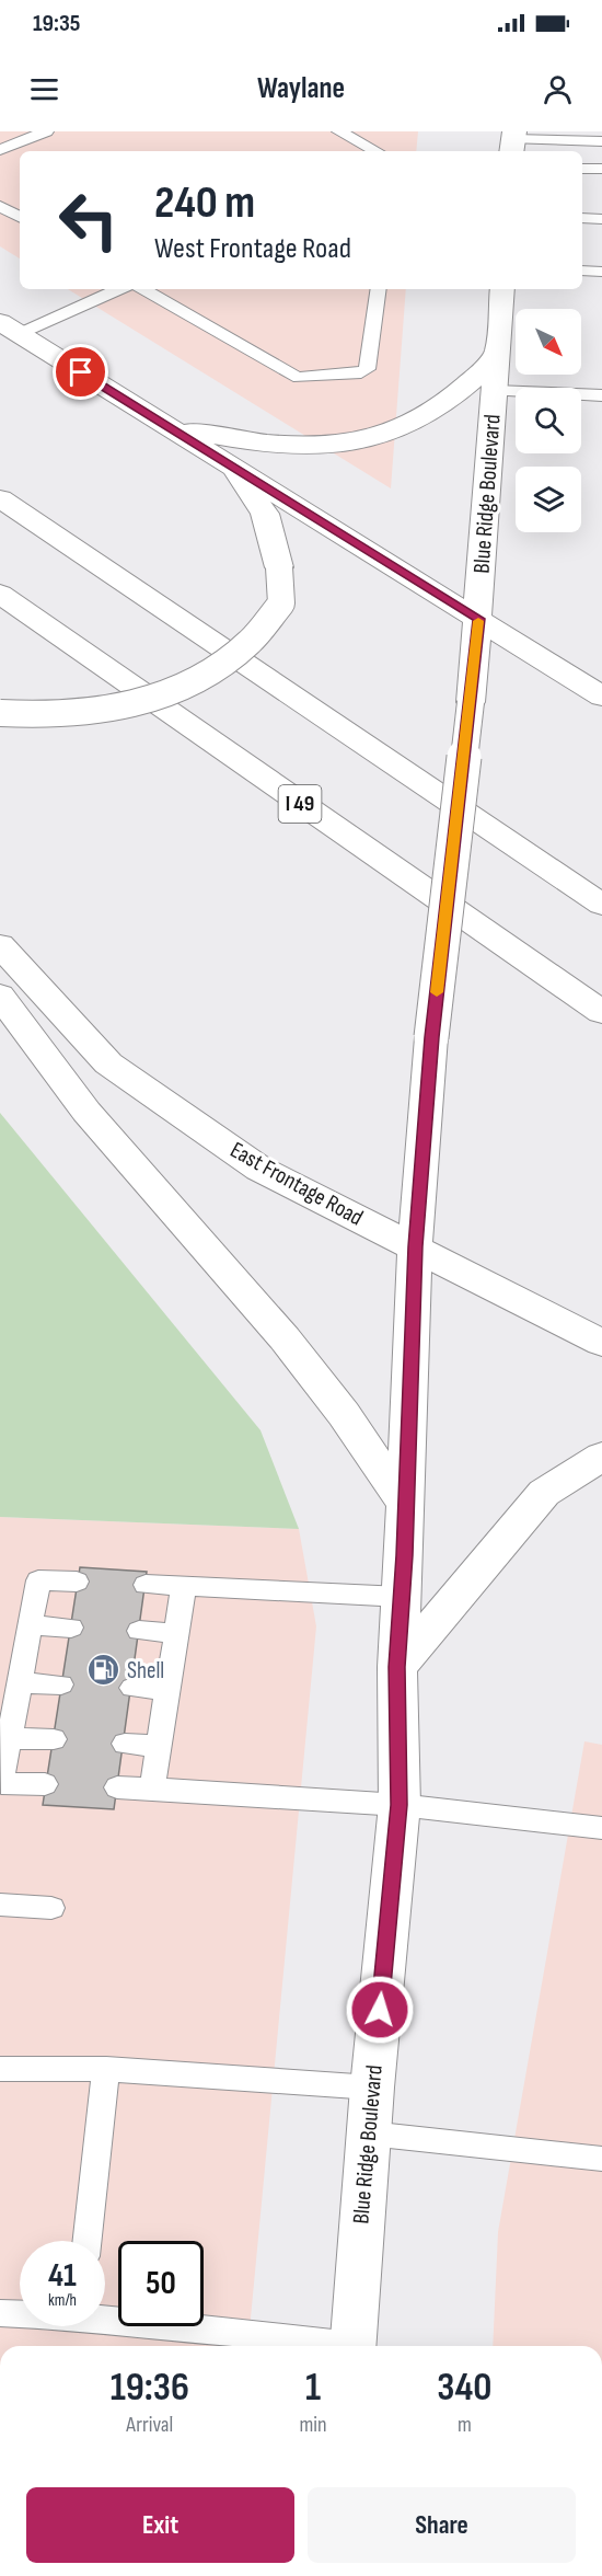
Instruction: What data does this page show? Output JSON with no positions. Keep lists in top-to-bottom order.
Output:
{
  "streets": {
    "main road": ["Blue Ridge Boulevard", "I 49", "East Frontage Road"]
  },
  "crossings": [
    ["Blue Ridge Boulevard", "East Frontage Road"]
  ],
  "places": {
    "fuel station": ["Shell"]
  },
  "north": "bottom right",
  "page": {
    "status": "19:35",
    "header": "Waylane",
    "turn": ["240 m", "West Frontage Road"],
    "speed": "41 km/h",
    "limit": "50",
    "eta": [
      "19:36",
      "Arrival",
      "1",
      "min",
      "340",
      "m"
    ],
    "buttons": ["Exit", "Share"]
  }
}
